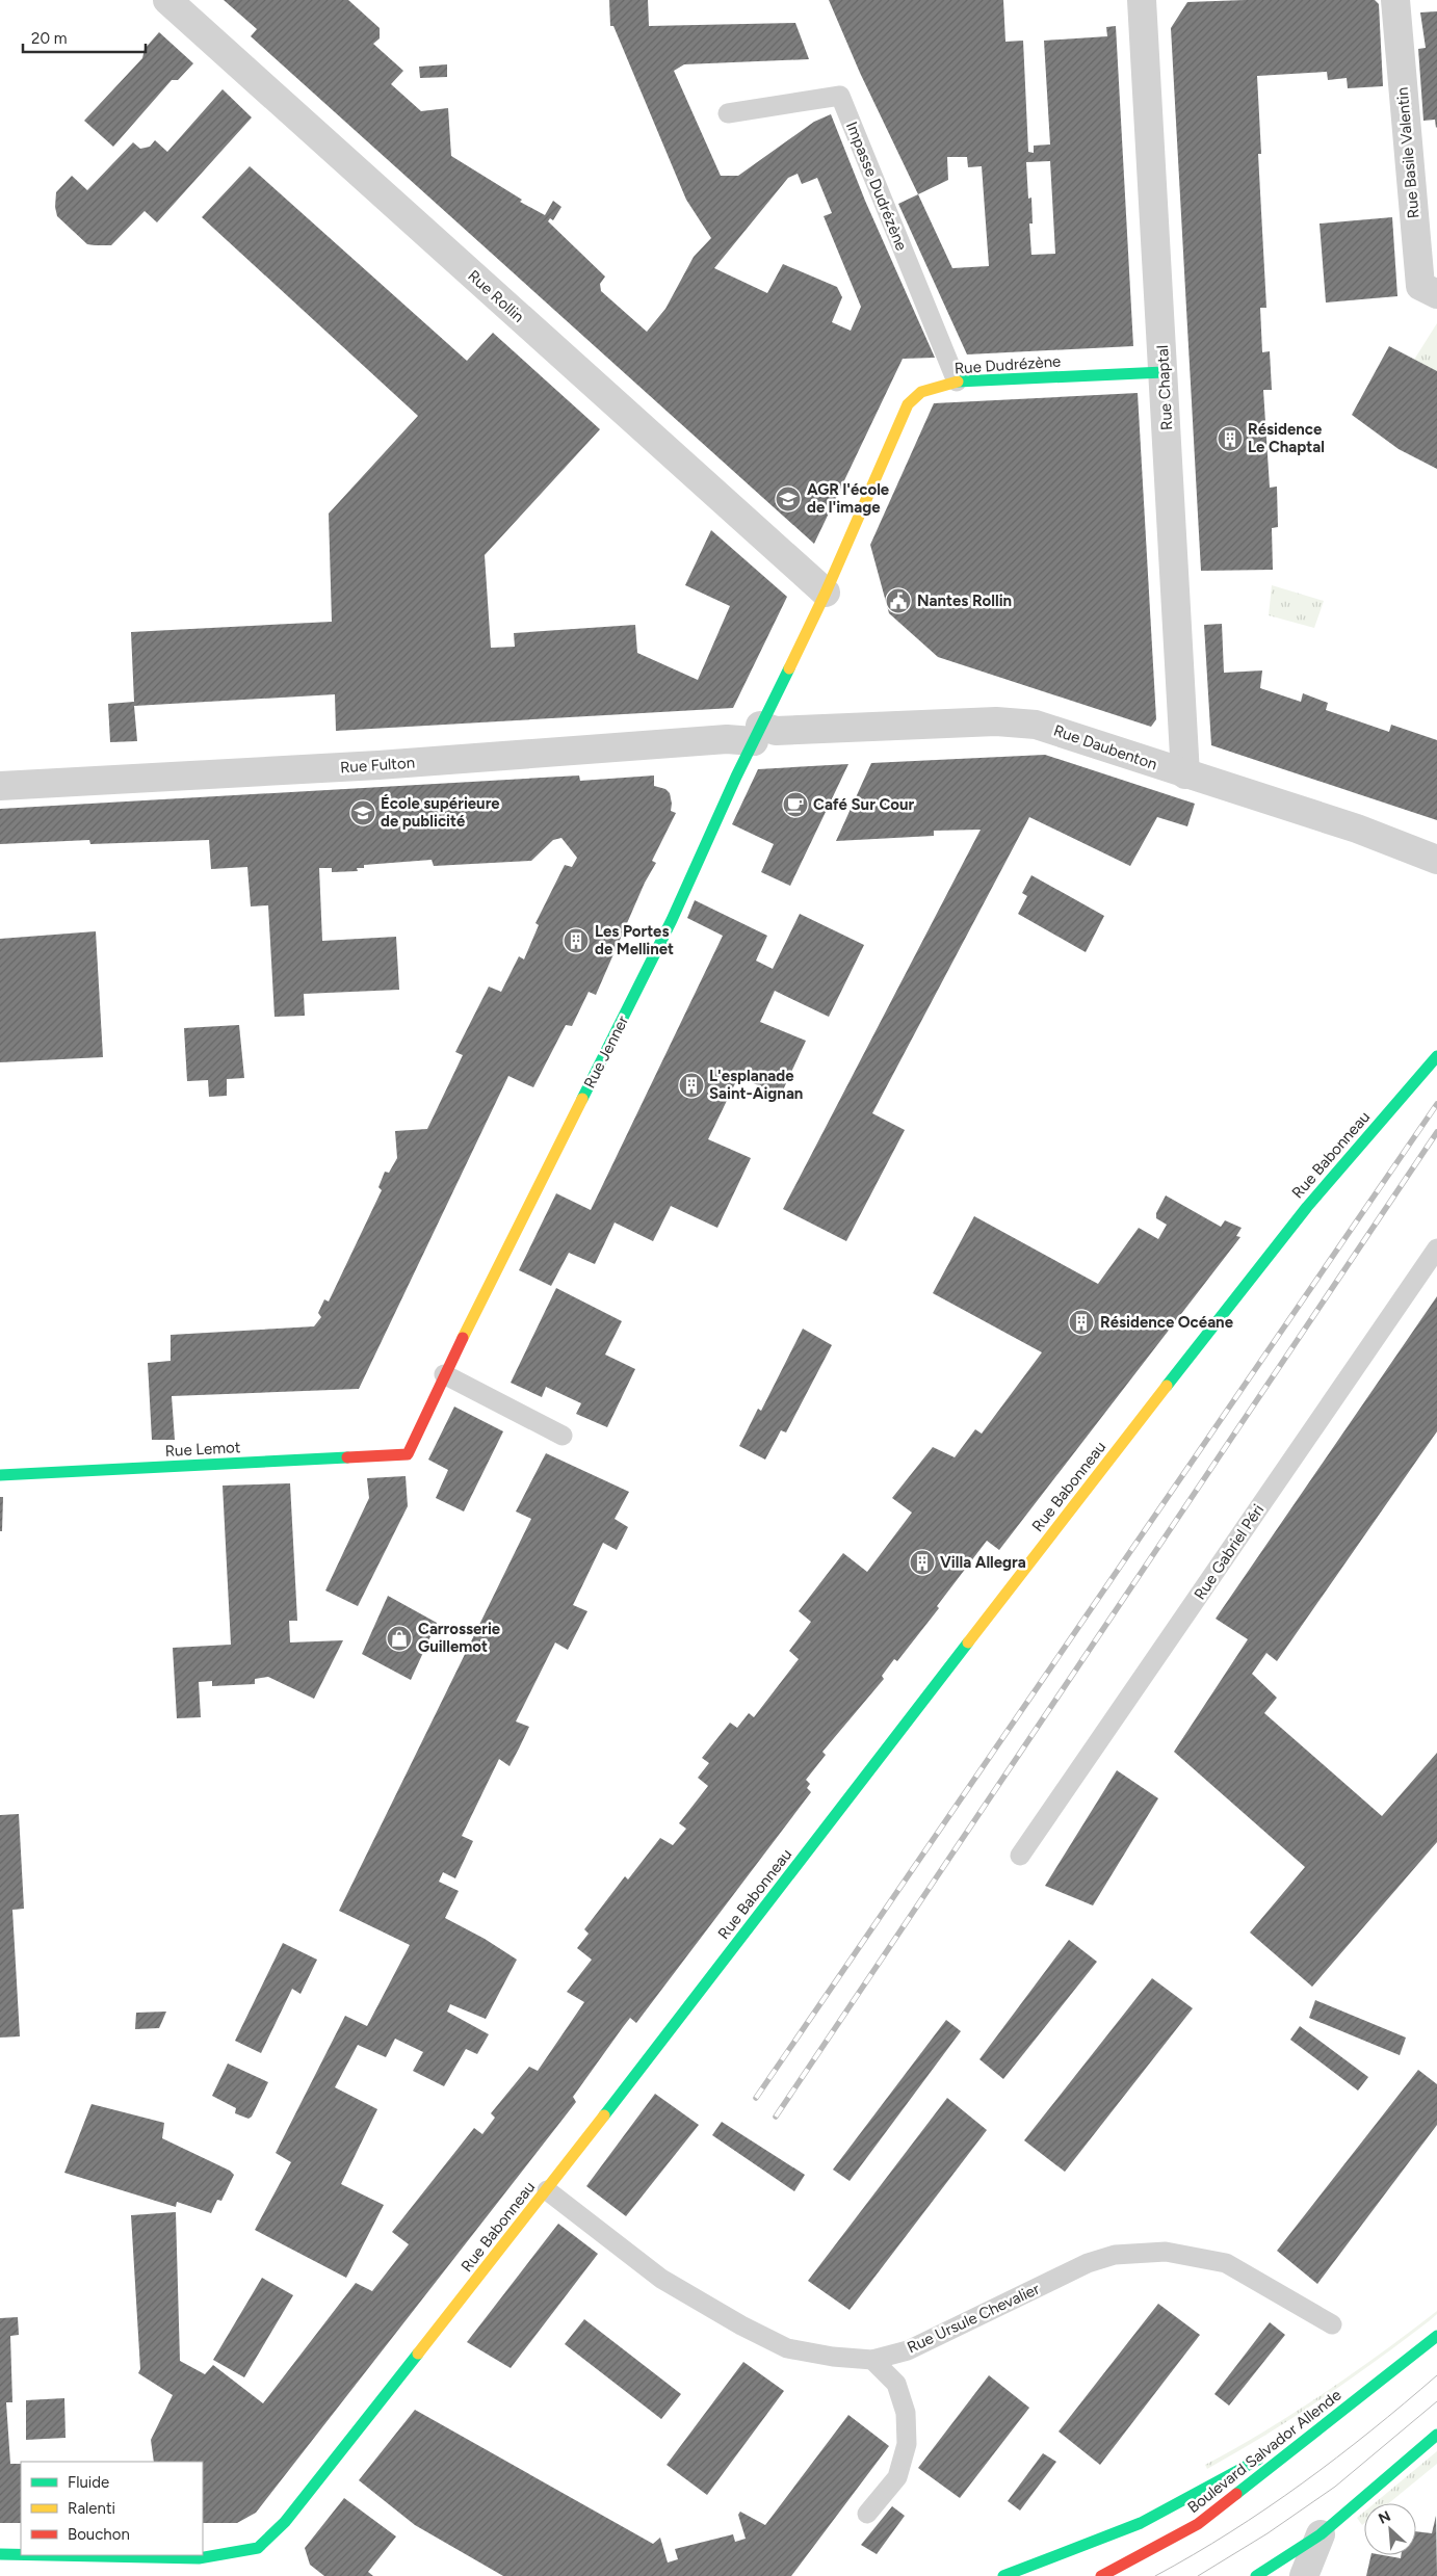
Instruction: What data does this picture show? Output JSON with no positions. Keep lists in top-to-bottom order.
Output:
{
  "streets": {
    "street": [
      "Rue Basile Valentin",
      "Rue Rollin",
      "Rue Dudrézène",
      "Rue Chaptal",
      "Rue Daubenton",
      "Rue Fulton",
      "Rue Jenner",
      "Rue Babonneau",
      "Rue Lemot",
      "Boulevard Salvador Allende"
    ],
    "lane": ["Impasse Dudrézène", "Rue Gabriel Péri", "Rue Ursule Chevalier"]
  },
  "crossings": [
    ["Impasse Dudrézène", "Rue Dudrézène"],
    ["Rue Rollin", "Rue Dudrézène"],
    ["Rue Dudrézène", "Rue Chaptal"],
    ["Rue Dudrézène", "Rue Daubenton"],
    ["Rue Dudrézène", "Rue Fulton"],
    ["Rue Dudrézène", "Rue Jenner"],
    ["Rue Chaptal", "Rue Daubenton"],
    ["Rue Daubenton", "Rue Fulton"],
    ["Rue Daubenton", "Rue Jenner"],
    ["Rue Fulton", "Rue Jenner"],
    ["Rue Jenner", "Rue Lemot"],
    ["Rue Babonneau", "Rue Ursule Chevalier"]
  ],
  "places": {
    "building": [
      "Résidence Le Chaptal",
      "Les Portes de Mellinet",
      "L'esplanade Saint-Aignan",
      "Résidence Océane",
      "Villa Allegra"
    ],
    "school or university": ["AGR l'école de l'image", "École supérieure de publicité"],
    "public building": ["Nantes Rollin"],
    "cafe": ["Café Sur Cour"],
    "shop": ["Carrosserie Guillemot"]
  },
  "legend": ["Fluide", "Ralenti", "Bouchon"],
  "scale_bar": "20 m",
  "north": "top left"
}
